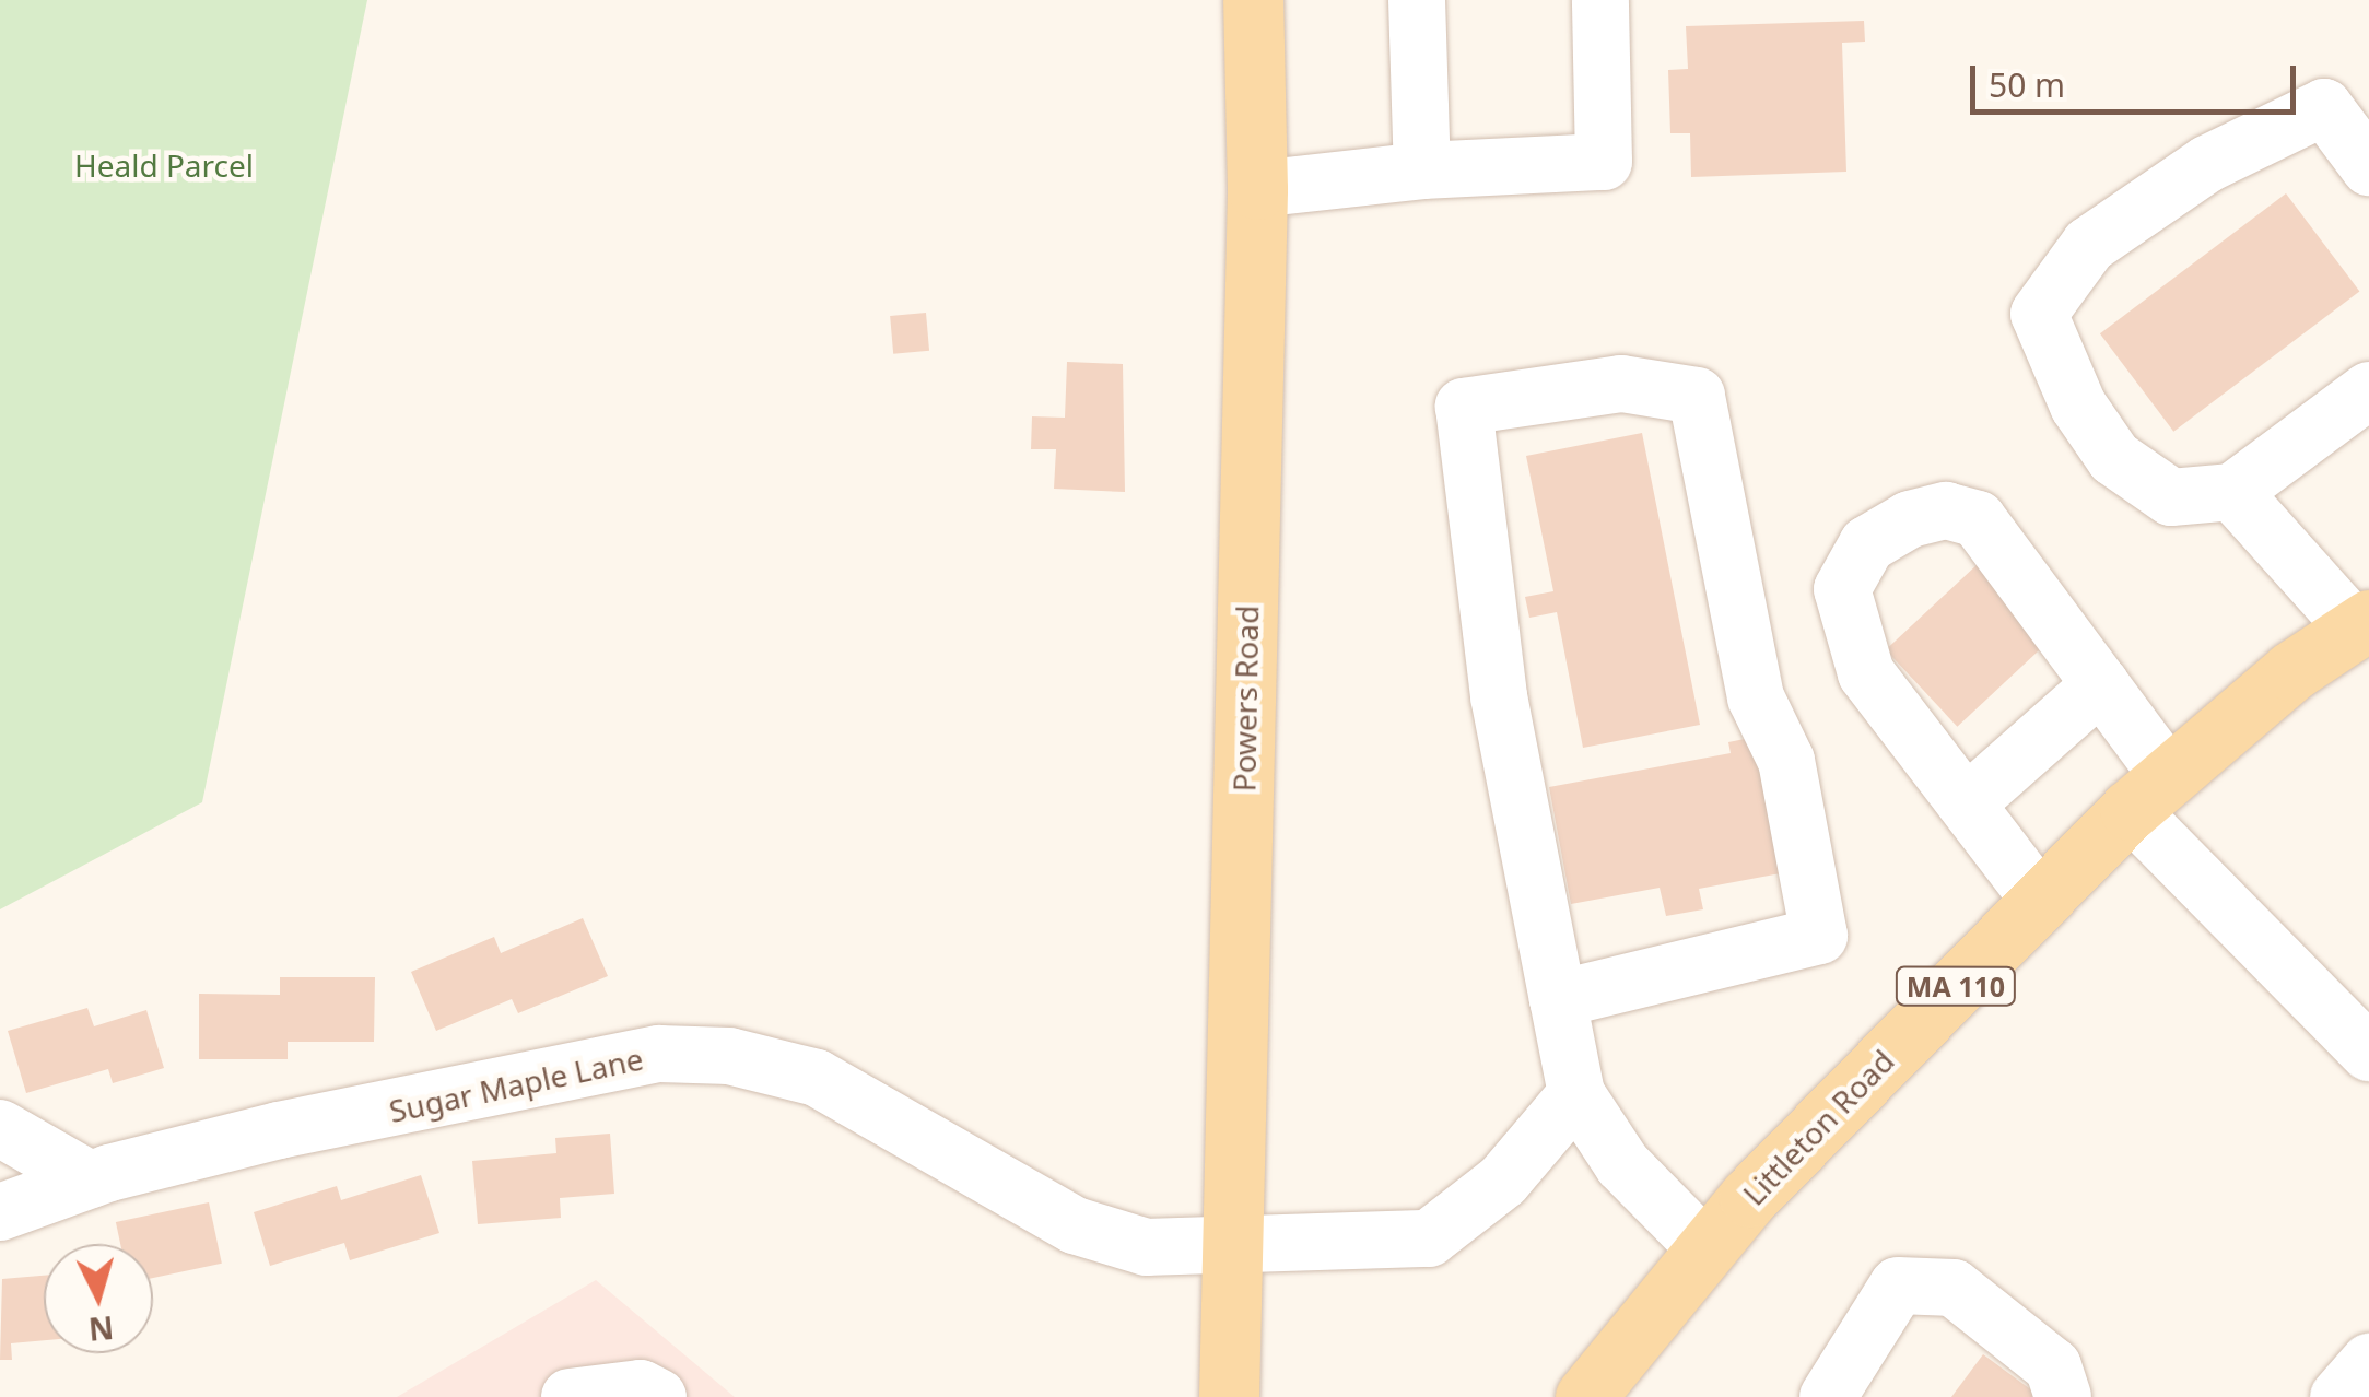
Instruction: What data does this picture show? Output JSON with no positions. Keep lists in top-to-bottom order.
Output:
{
  "streets": {
    "main road": ["Powers Road", "MA 110", "Littleton Road"],
    "street": ["Sugar Maple Lane"]
  },
  "crossings": [
    ["Powers Road", "Sugar Maple Lane"]
  ],
  "parks": ["Heald Parcel"],
  "scale_bar": "50 m",
  "north": "bottom"
}
